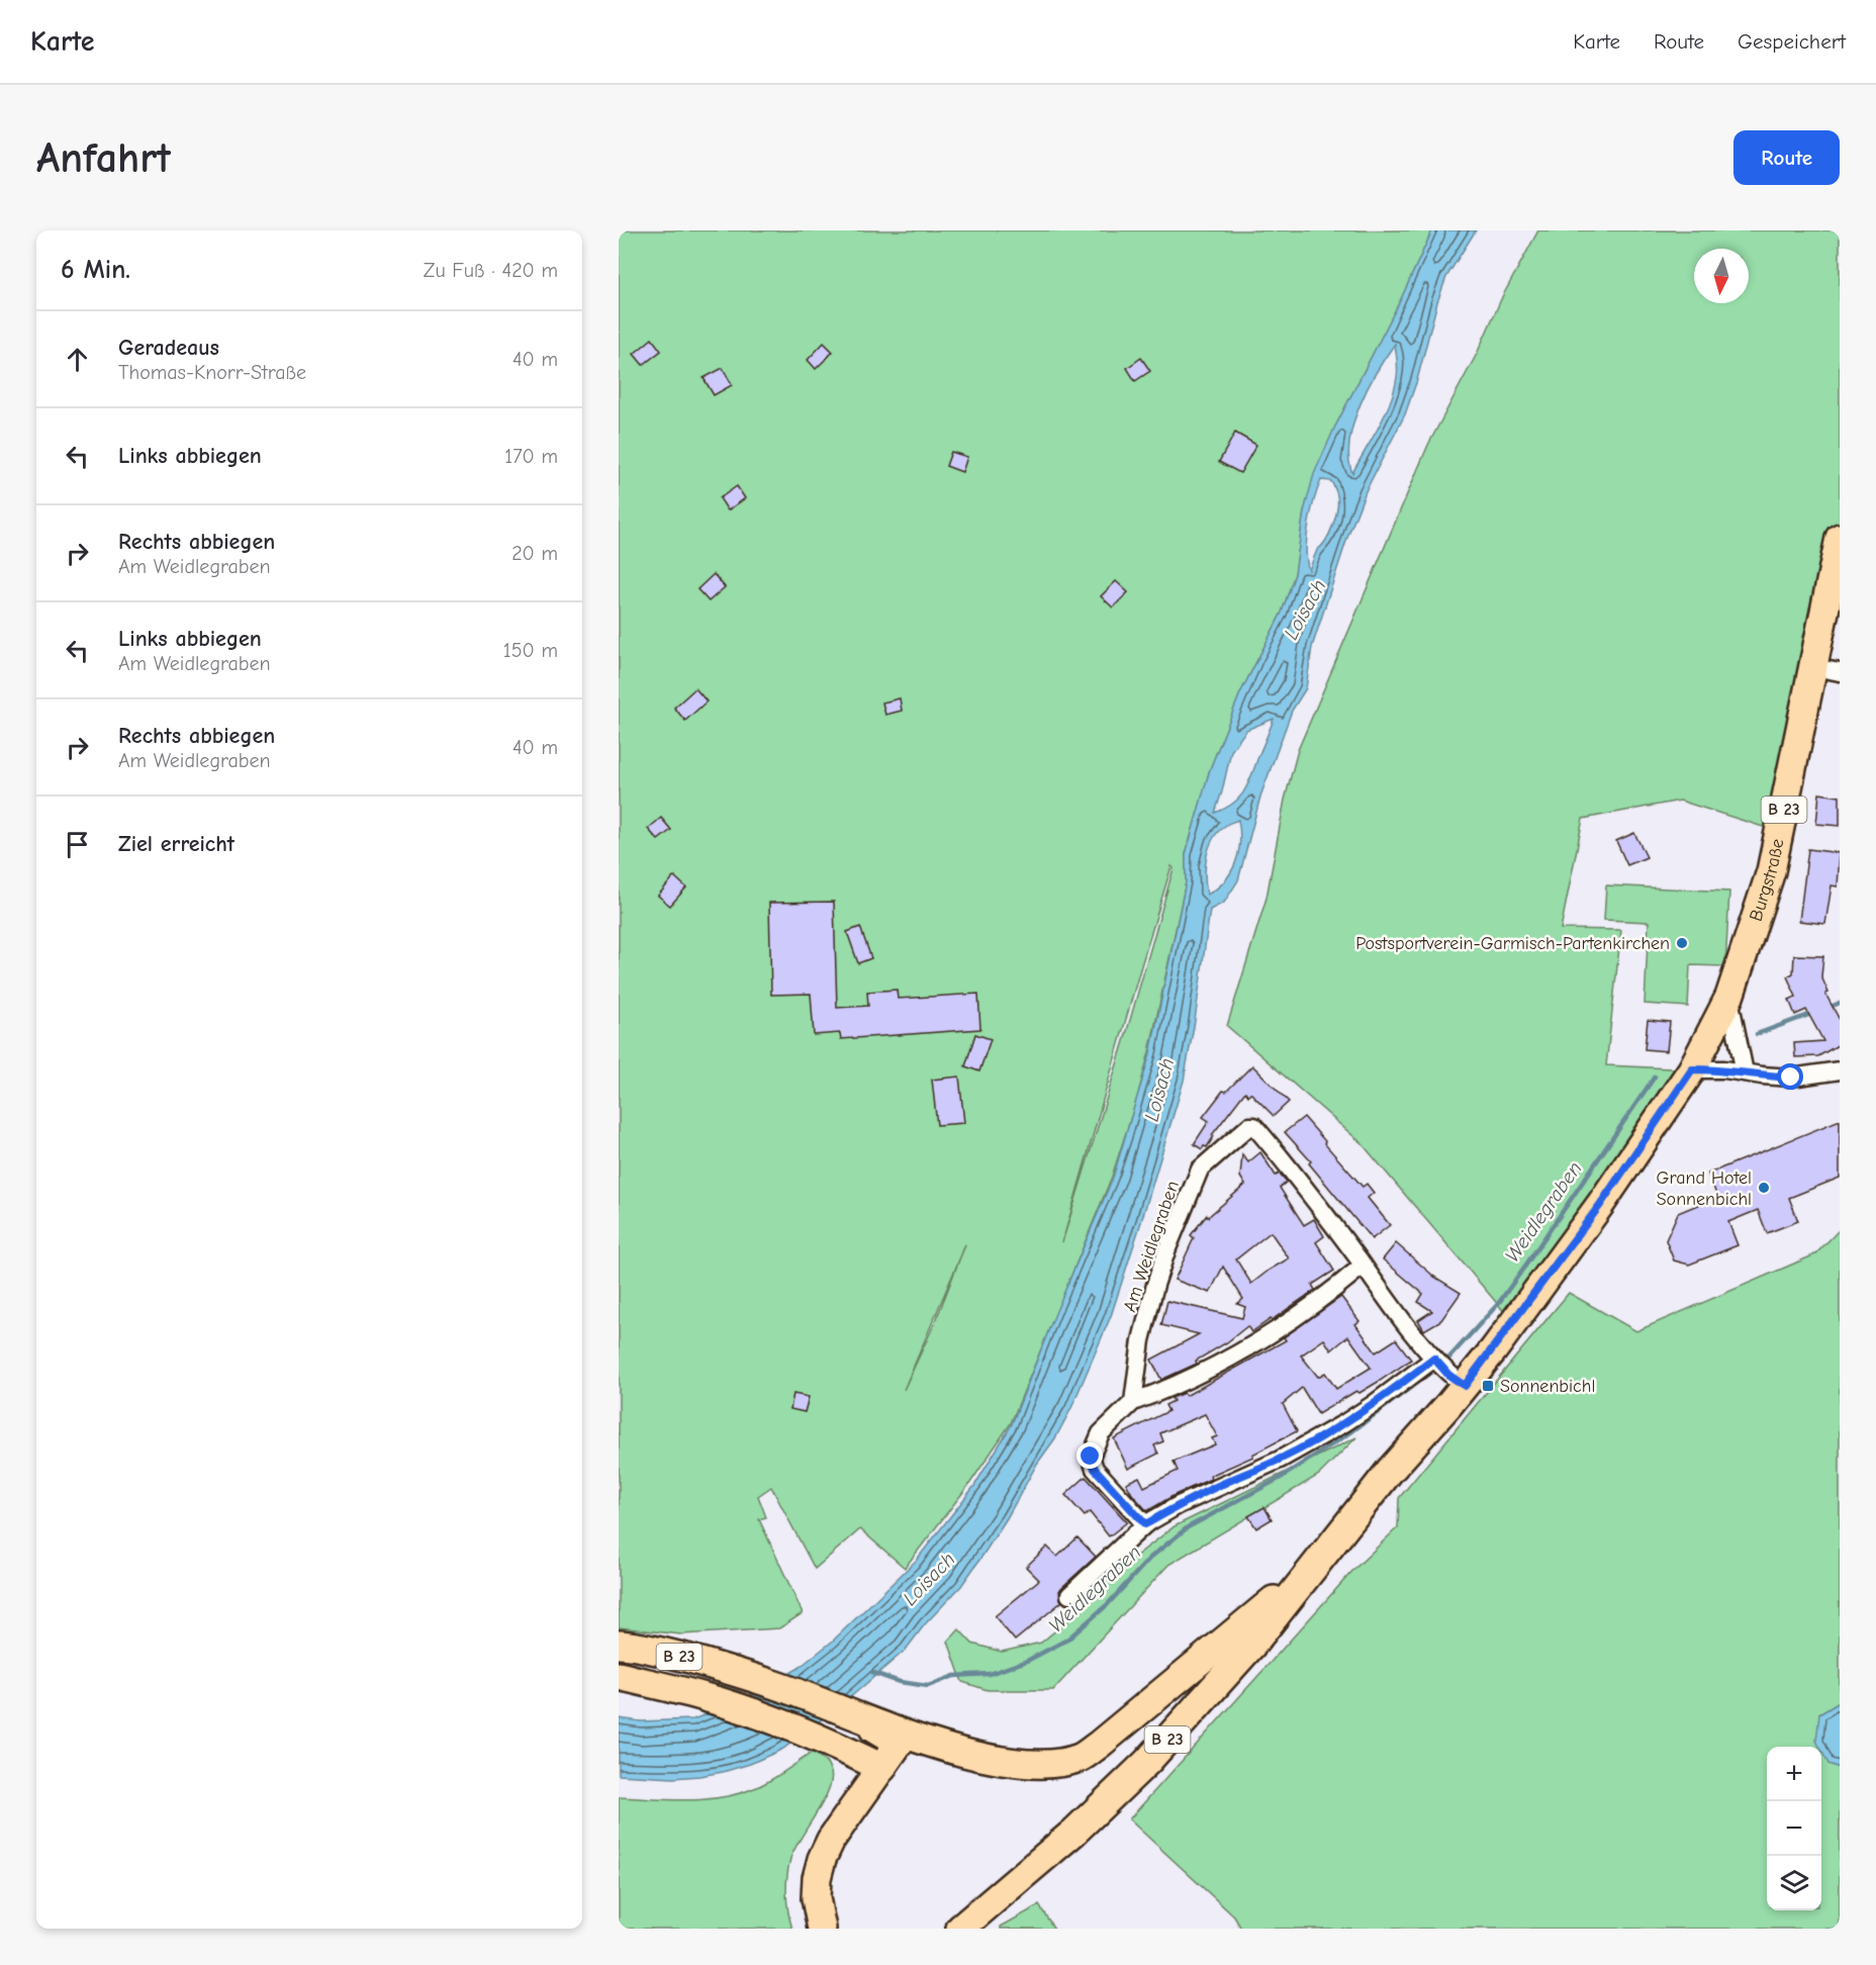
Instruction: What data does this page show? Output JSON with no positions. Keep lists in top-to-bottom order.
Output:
{
  "streets": {
    "main road": ["B 23", "Burgstraße"],
    "street": ["Am Weidlegraben"]
  },
  "crossings": [
    ["B 23", "Burgstraße"],
    ["B 23", "Am Weidlegraben"]
  ],
  "water": ["Loisach", "Weidlegraben"],
  "places": {
    "other": ["Postsportverein-Garmisch-Partenkirchen", "Grand Hotel Sonnenbichl"],
    "transit": ["Sonnenbichl"]
  },
  "north": "bottom",
  "page": {
    "header": "Karte",
    "nav": ["Karte", "Route", "Gespeichert"],
    "buttons": "Route",
    "title": "Anfahrt",
    "heading": ["6 Min.", "Zu Fuß · 420 m"],
    "list": [
      ["Geradeaus", "Thomas-Knorr-Straße", "40 m"],
      ["Links abbiegen", "170 m"],
      ["Rechts abbiegen", "Am Weidlegraben", "20 m"],
      ["Links abbiegen", "Am Weidlegraben", "150 m"],
      ["Rechts abbiegen", "Am Weidlegraben", "40 m"],
      "Ziel erreicht"
    ],
    "map_buttons": ["+", "−"]
  }
}
